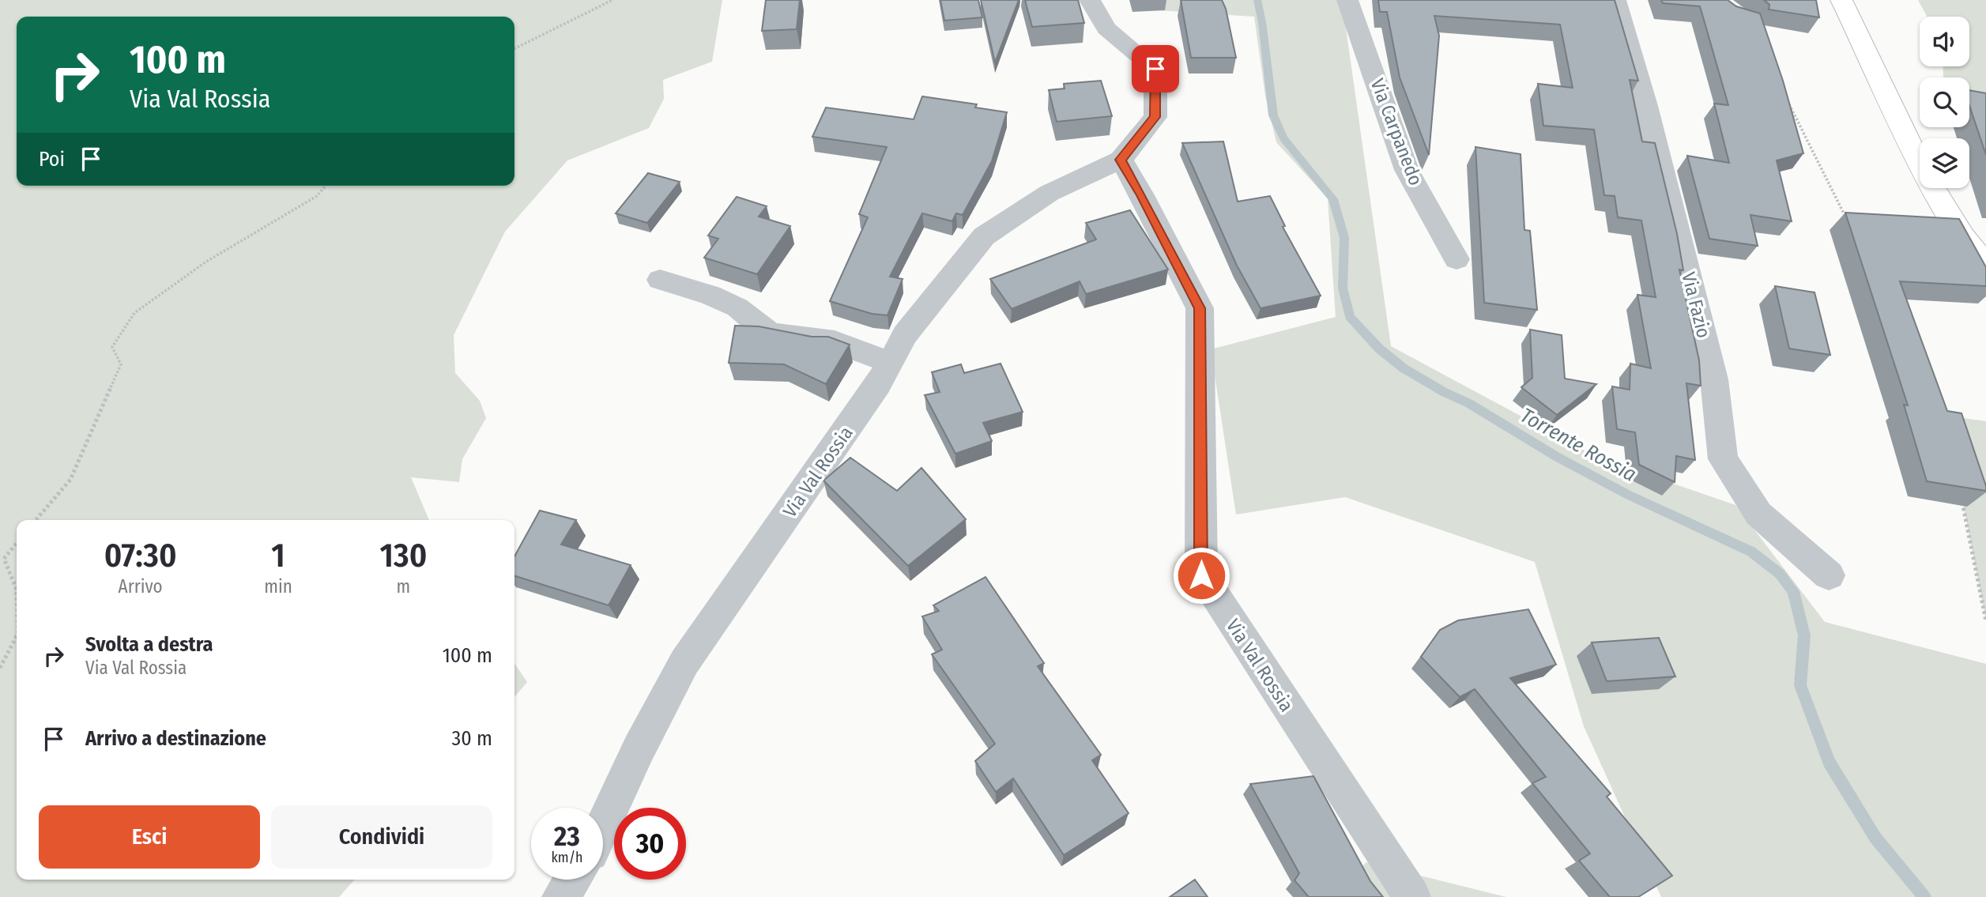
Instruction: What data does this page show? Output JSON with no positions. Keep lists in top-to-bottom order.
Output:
{
  "streets": {
    "street": ["Via Carpanedo", "Via Fazio", "Via Val Rossia"]
  },
  "water": ["Torrente Rossia"],
  "page": {
    "turn": ["100 m", "Via Val Rossia"],
    "then": "Poi",
    "eta": [
      "07:30",
      "Arrivo",
      "1",
      "min",
      "130",
      "m"
    ],
    "list": [
      {
        "name": "Svolta a destra",
        "note": "Via Val Rossia",
        "value": "100 m"
      },
      {
        "name": "Arrivo a destinazione",
        "value": "30 m"
      }
    ],
    "buttons": ["Esci", "Condividi"],
    "speed": "23 km/h",
    "limit": "30"
  }
}
